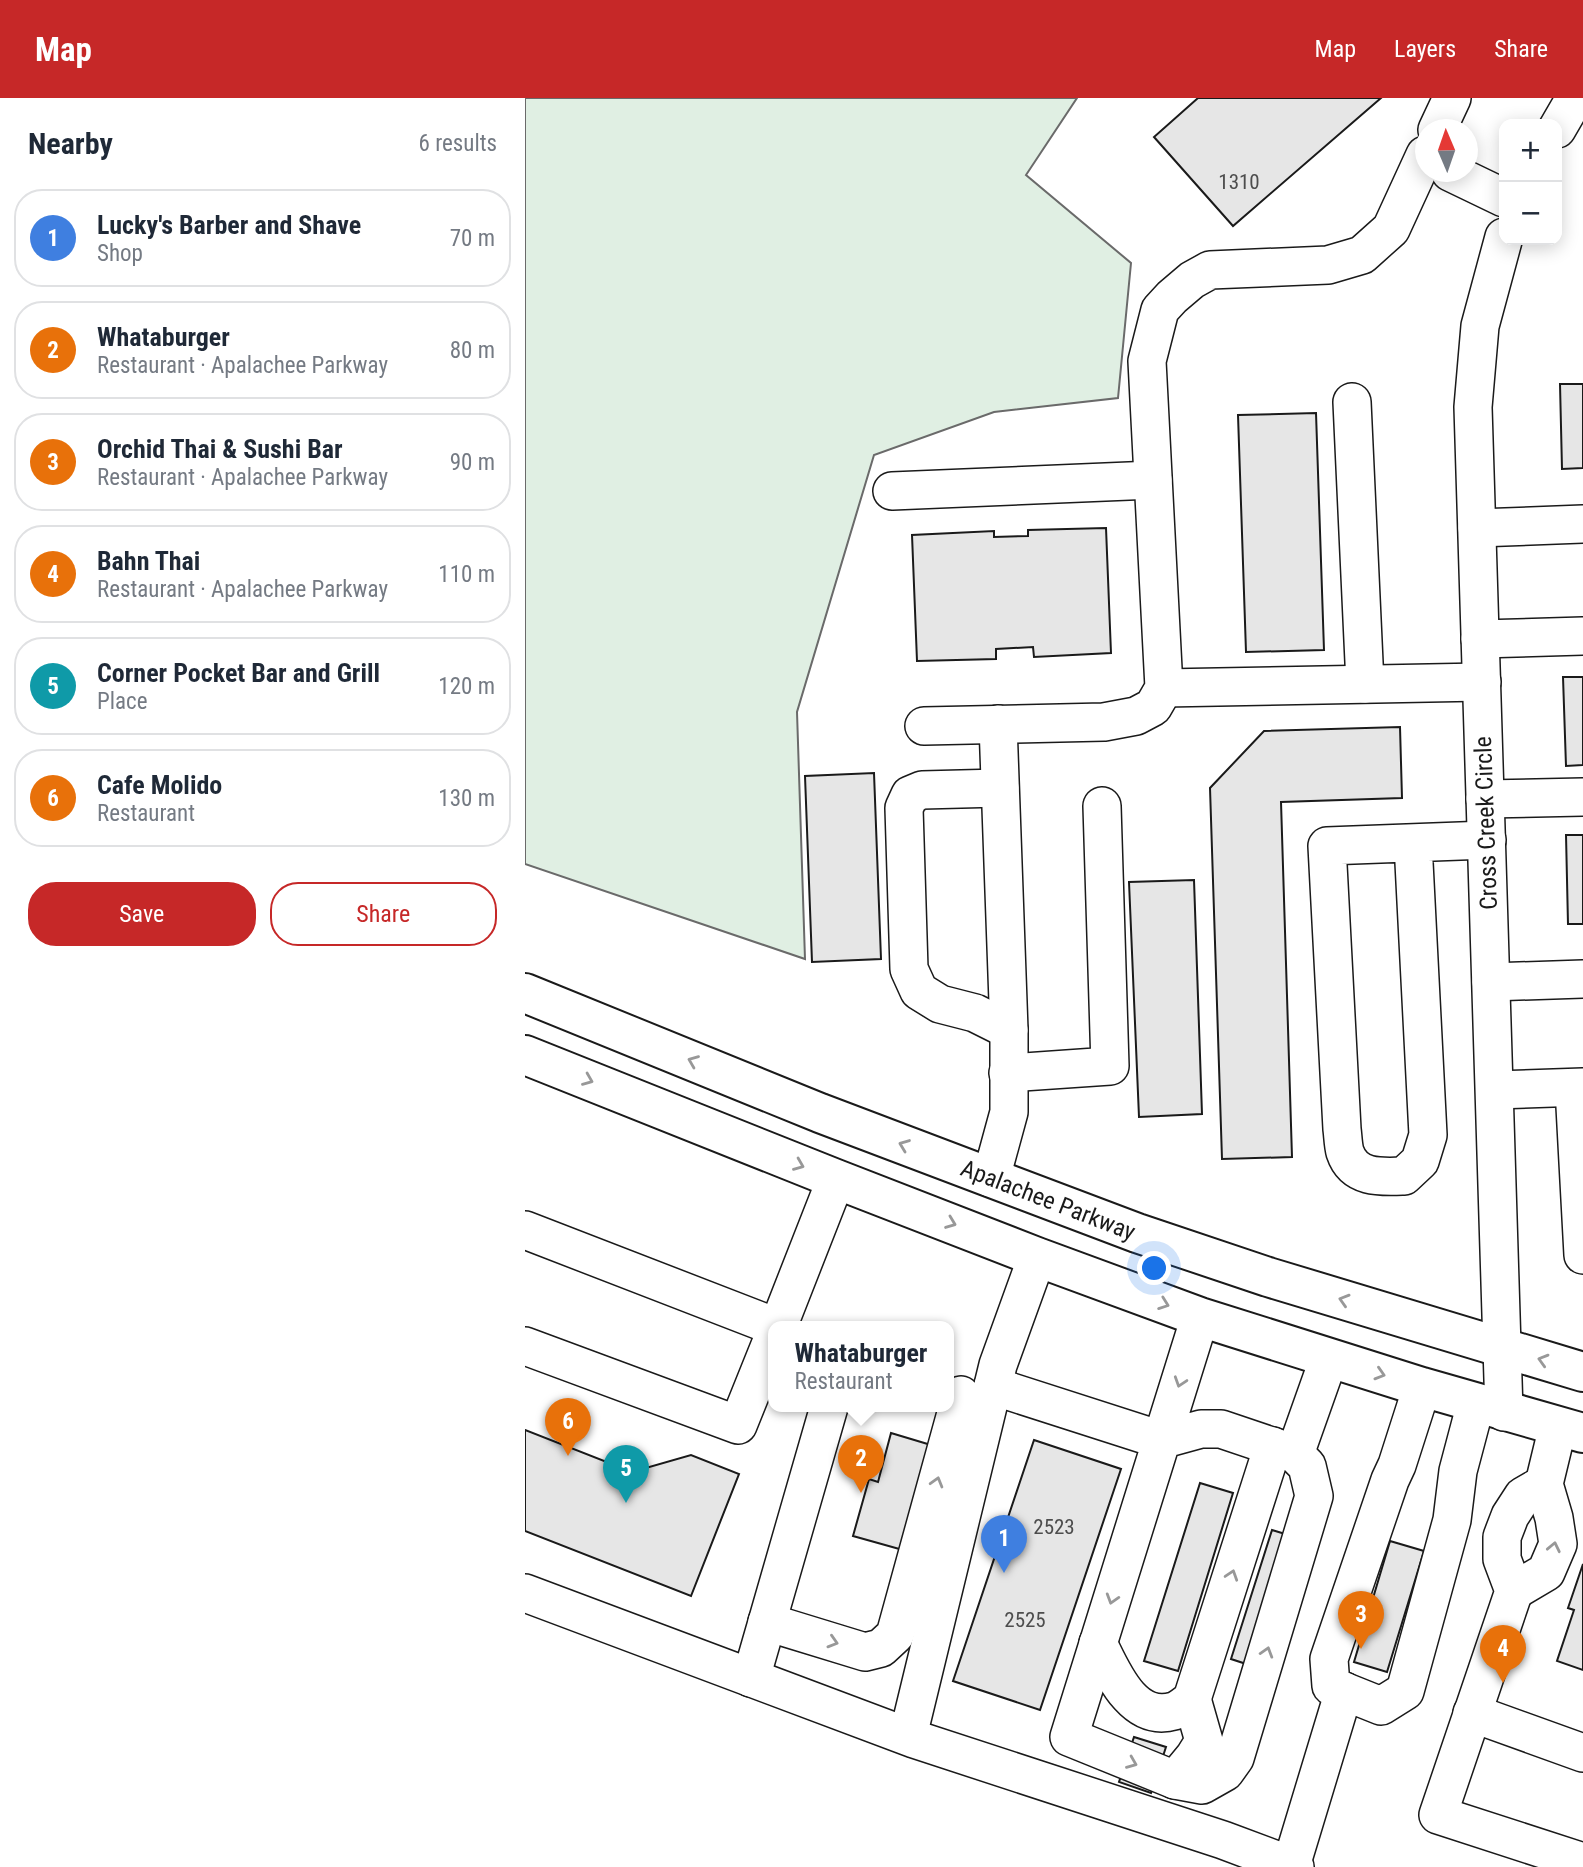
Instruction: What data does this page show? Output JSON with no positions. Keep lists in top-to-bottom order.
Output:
{
  "streets": {
    "main road": ["Apalachee Parkway"],
    "street": ["Cross Creek Circle"]
  },
  "crossings": [
    ["Cross Creek Circle", "Apalachee Parkway"]
  ],
  "house_numbers": ["1310", "2523", "2525"],
  "north": "top",
  "page": {
    "header": "Map",
    "nav": ["Map", "Layers", "Share"],
    "heading": ["Nearby", "6 results"],
    "map_buttons": ["+", "−"],
    "list": [
      {
        "mark": "1",
        "name": "Lucky's Barber and Shave",
        "note": "Shop",
        "value": "70 m"
      },
      {
        "mark": "2",
        "name": "Whataburger",
        "note": "Restaurant · Apalachee Parkway",
        "value": "80 m"
      },
      {
        "mark": "3",
        "name": "Orchid Thai & Sushi Bar",
        "note": "Restaurant · Apalachee Parkway",
        "value": "90 m"
      },
      {
        "mark": "4",
        "name": "Bahn Thai",
        "note": "Restaurant · Apalachee Parkway",
        "value": "110 m"
      },
      {
        "mark": "5",
        "name": "Corner Pocket Bar and Grill",
        "note": "Place",
        "value": "120 m"
      },
      {
        "mark": "6",
        "name": "Cafe Molido",
        "note": "Restaurant",
        "value": "130 m"
      }
    ],
    "buttons": ["Save", "Share"],
    "popup": ["Whataburger", "Restaurant"],
    "pins": [
      "6",
      "2",
      "5",
      "1",
      "3",
      "4"
    ]
  }
}
